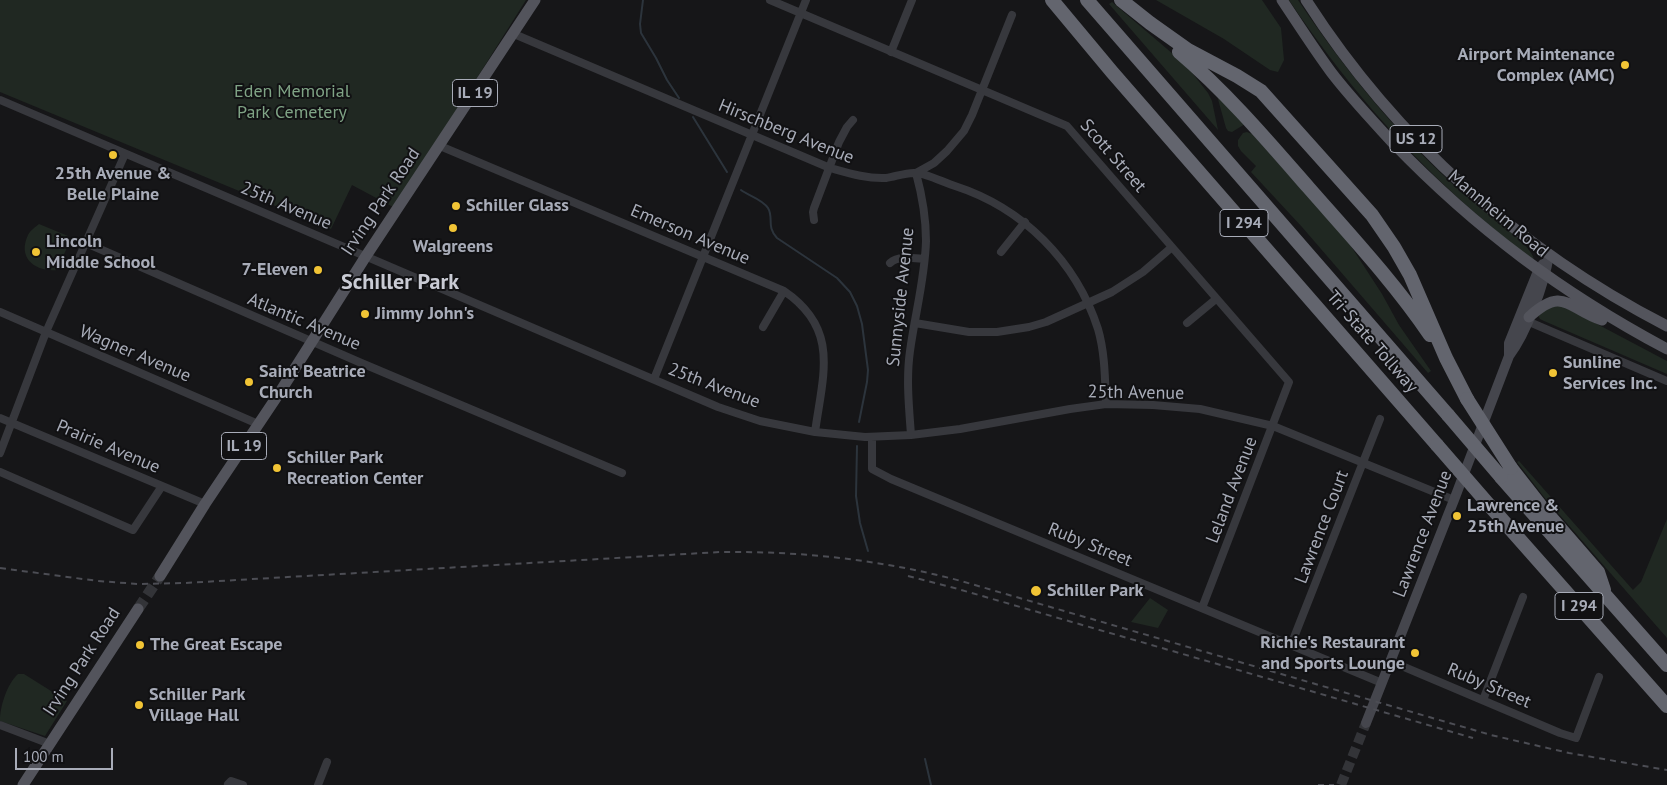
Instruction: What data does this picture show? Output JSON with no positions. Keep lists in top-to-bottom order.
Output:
{
  "streets": {
    "highway": ["I 294", "Tri-State Tollway"],
    "main road": [
      "IL 19",
      "US 12",
      "Irving Park Road",
      "Mannheim Road",
      "Lawrence Avenue"
    ],
    "street": [
      "Hirschberg Avenue",
      "Scott Street",
      "25th Avenue",
      "Emerson Avenue",
      "Sunnyside Avenue",
      "Atlantic Avenue",
      "Wagner Avenue",
      "Prairie Avenue",
      "Leland Avenue",
      "Lawrence Court",
      "Ruby Street"
    ]
  },
  "crossings": [
    ["Hirschberg Avenue", "Irving Park Road"],
    ["Hirschberg Avenue", "25th Avenue"],
    ["Hirschberg Avenue", "Sunnyside Avenue"],
    ["Scott Street", "Leland Avenue"],
    ["Irving Park Road", "25th Avenue"],
    ["Irving Park Road", "Emerson Avenue"],
    ["Irving Park Road", "Atlantic Avenue"],
    ["Irving Park Road", "Wagner Avenue"],
    ["Irving Park Road", "Prairie Avenue"],
    ["25th Avenue", "Emerson Avenue"],
    ["25th Avenue", "Sunnyside Avenue"],
    ["25th Avenue", "Leland Avenue"],
    ["25th Avenue", "Lawrence Court"],
    ["25th Avenue", "Lawrence Avenue"],
    ["25th Avenue", "Ruby Street"],
    ["Mannheim Road", "Lawrence Avenue"],
    ["I 294", "Tri-State Tollway"],
    ["Leland Avenue", "Ruby Street"],
    ["Lawrence Court", "Ruby Street"],
    ["Lawrence Avenue", "Ruby Street"]
  ],
  "districts": ["Schiller Park"],
  "parks": ["Eden Memorial Park Cemetery"],
  "places": [
    "Airport Maintenance Complex (AMC)",
    "25th Avenue & Belle Plaine",
    "Schiller Glass",
    "Walgreens",
    "Lincoln Middle School",
    "7-Eleven",
    "Jimmy John's",
    "Sunline Services Inc.",
    "Saint Beatrice Church",
    "Schiller Park Recreation Center",
    "Lawrence & 25th Avenue",
    "Schiller Park",
    "The Great Escape",
    "Richie's Restaurant and Sports Lounge",
    "Schiller Park Village Hall"
  ],
  "scale_bar": "100 m"
}
